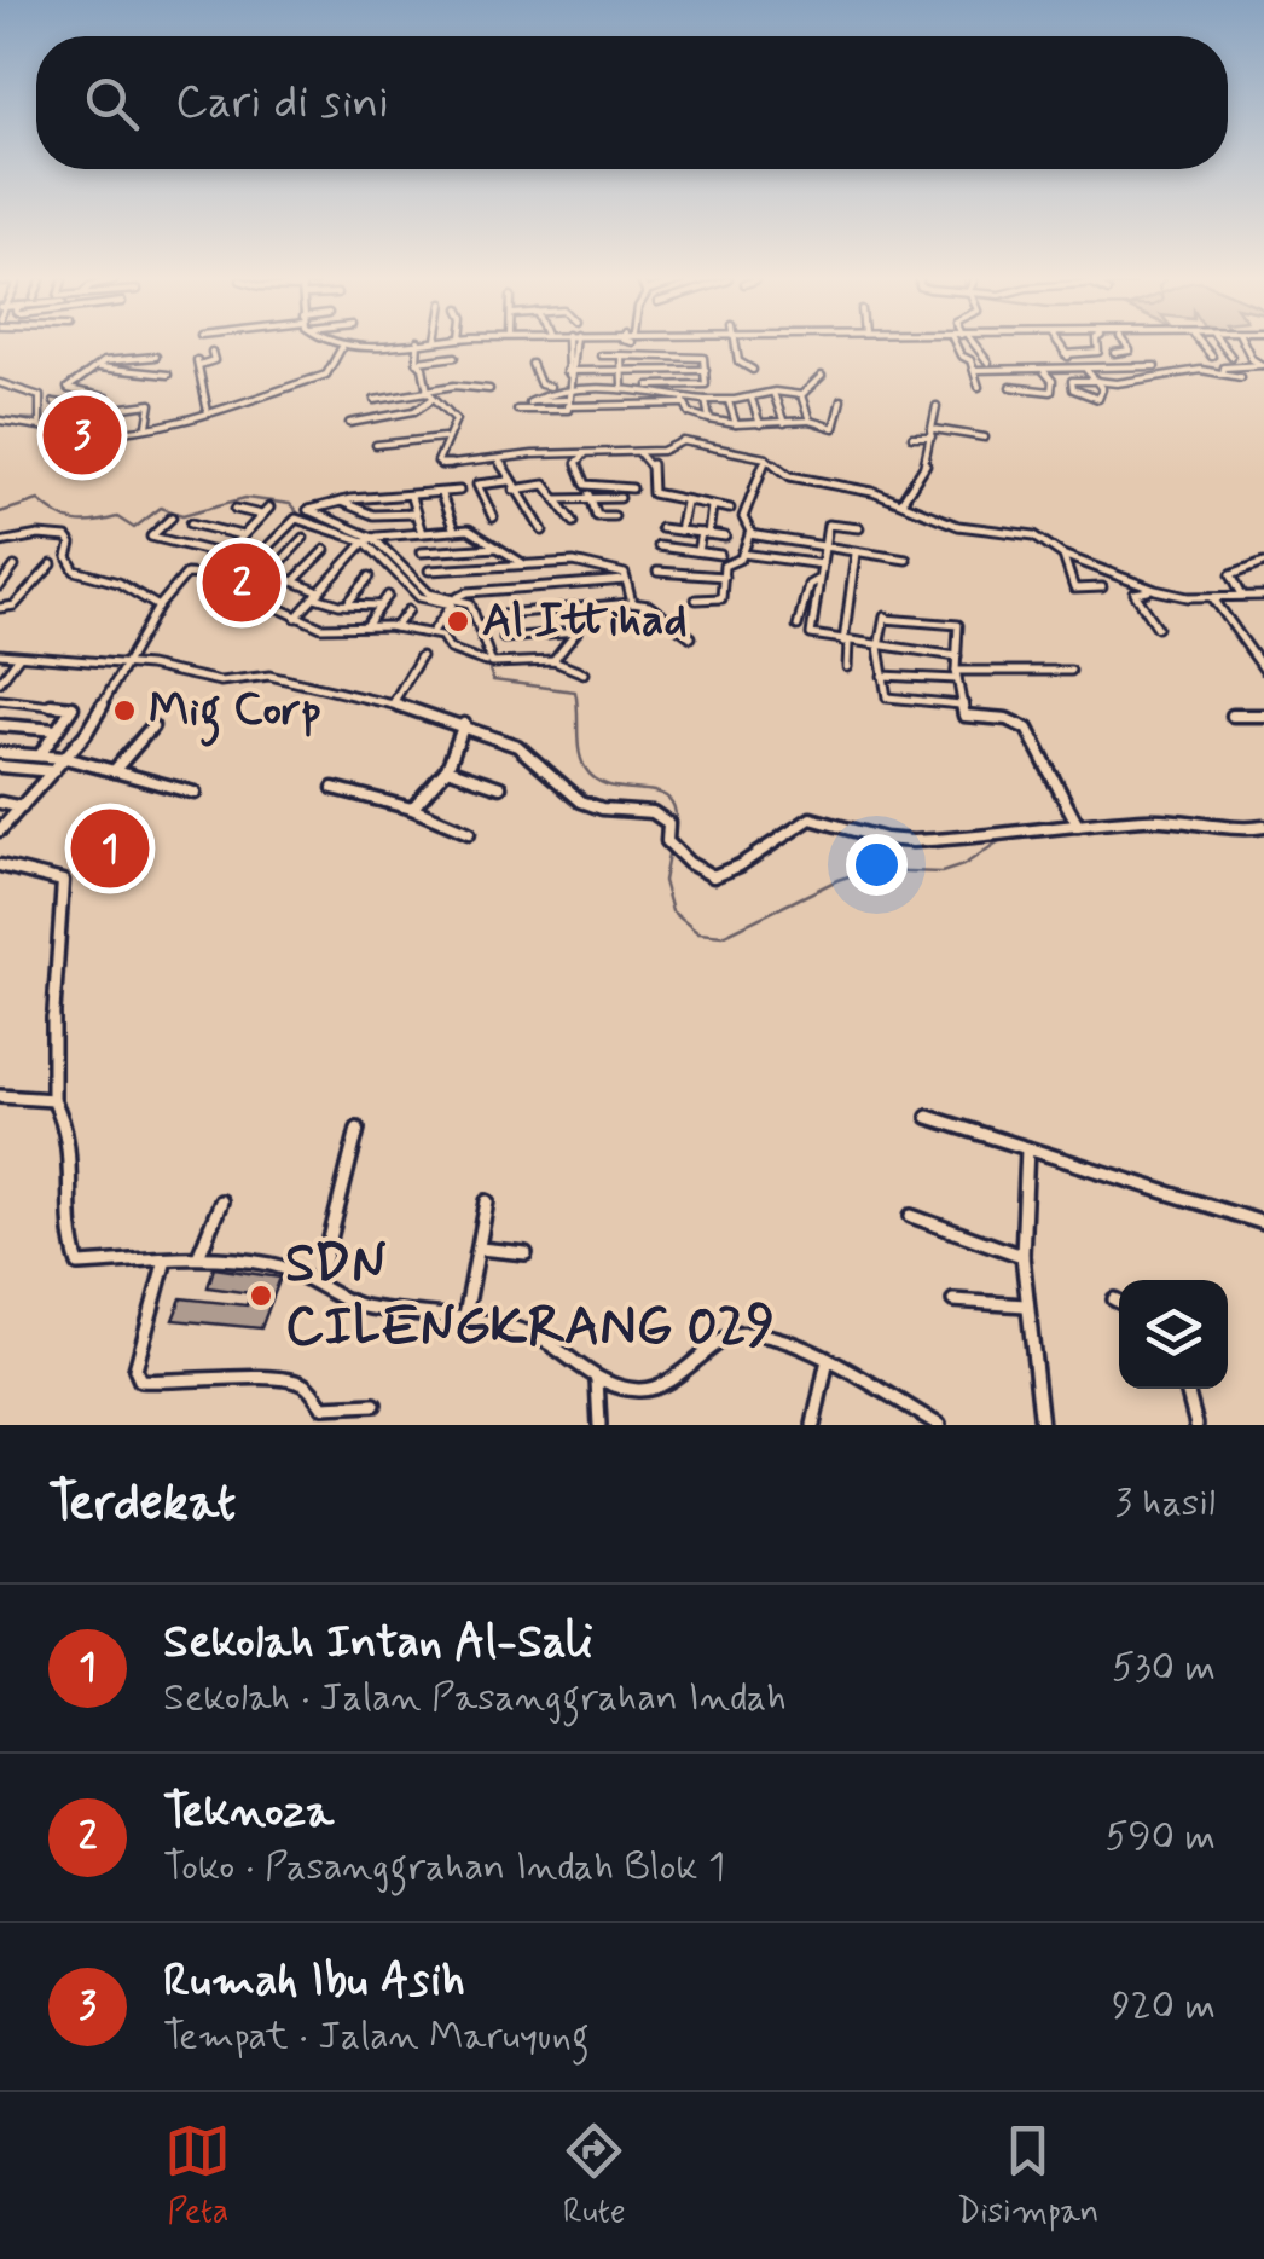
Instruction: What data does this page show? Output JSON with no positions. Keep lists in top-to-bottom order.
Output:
{
  "places": ["Al Ittihad", "Mig Corp", "SDN CILENGKRANG 029"],
  "page": {
    "search": "Cari di sini",
    "pins": ["3", "2", "1"],
    "heading": ["Terdekat", "3 hasil"],
    "list": [
      {
        "mark": "1",
        "name": "Sekolah Intan Al-Sali",
        "note": "Sekolah · Jalan Pasanggrahan Indah",
        "value": "530 m"
      },
      {
        "mark": "2",
        "name": "Teknoza",
        "note": "Toko · Pasanggrahan Indah Blok 1",
        "value": "590 m"
      },
      {
        "mark": "3",
        "name": "Rumah Ibu Asih",
        "note": "Tempat · Jalan Maruyung",
        "value": "920 m"
      }
    ],
    "nav": ["Peta", "Rute", "Disimpan"]
  }
}
